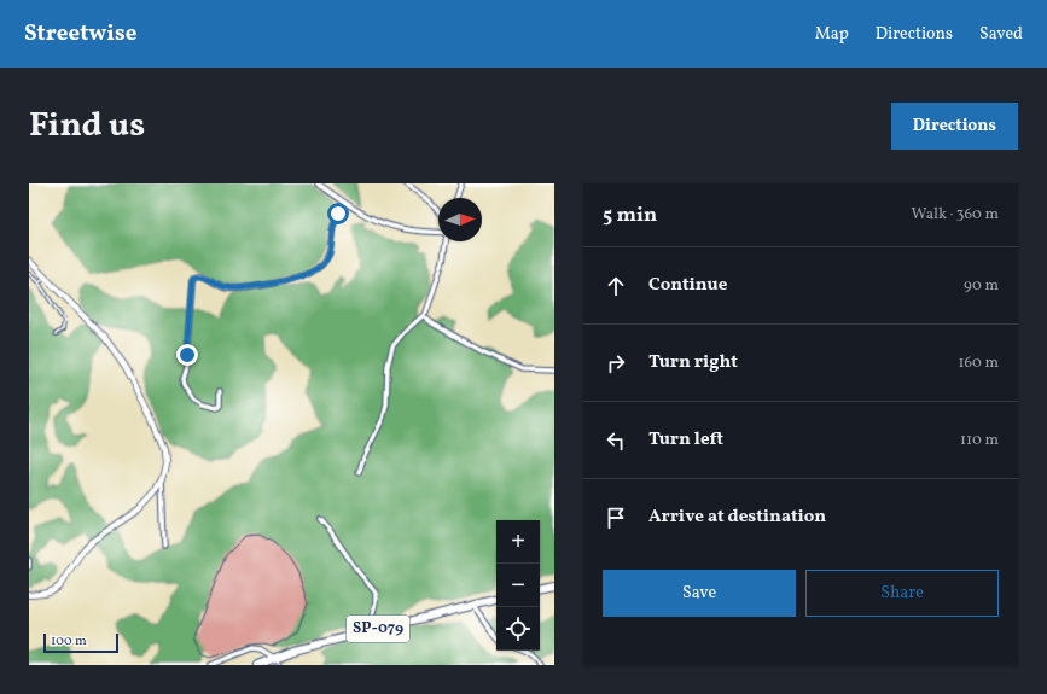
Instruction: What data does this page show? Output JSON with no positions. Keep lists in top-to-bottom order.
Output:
{
  "streets": {
    "highway": ["SP-079"]
  },
  "scale_bar": "100 m",
  "north": "right",
  "page": {
    "header": "Streetwise",
    "nav": ["Map", "Directions", "Saved"],
    "title": "Find us",
    "buttons": [
      "Directions",
      ["Save", "Share"]
    ],
    "heading": ["5 min", "Walk · 360 m"],
    "list": [
      ["Continue", "90 m"],
      ["Turn right", "160 m"],
      ["Turn left", "110 m"],
      "Arrive at destination"
    ],
    "map_buttons": ["+", "−"],
    "scale": "100 m"
  }
}
